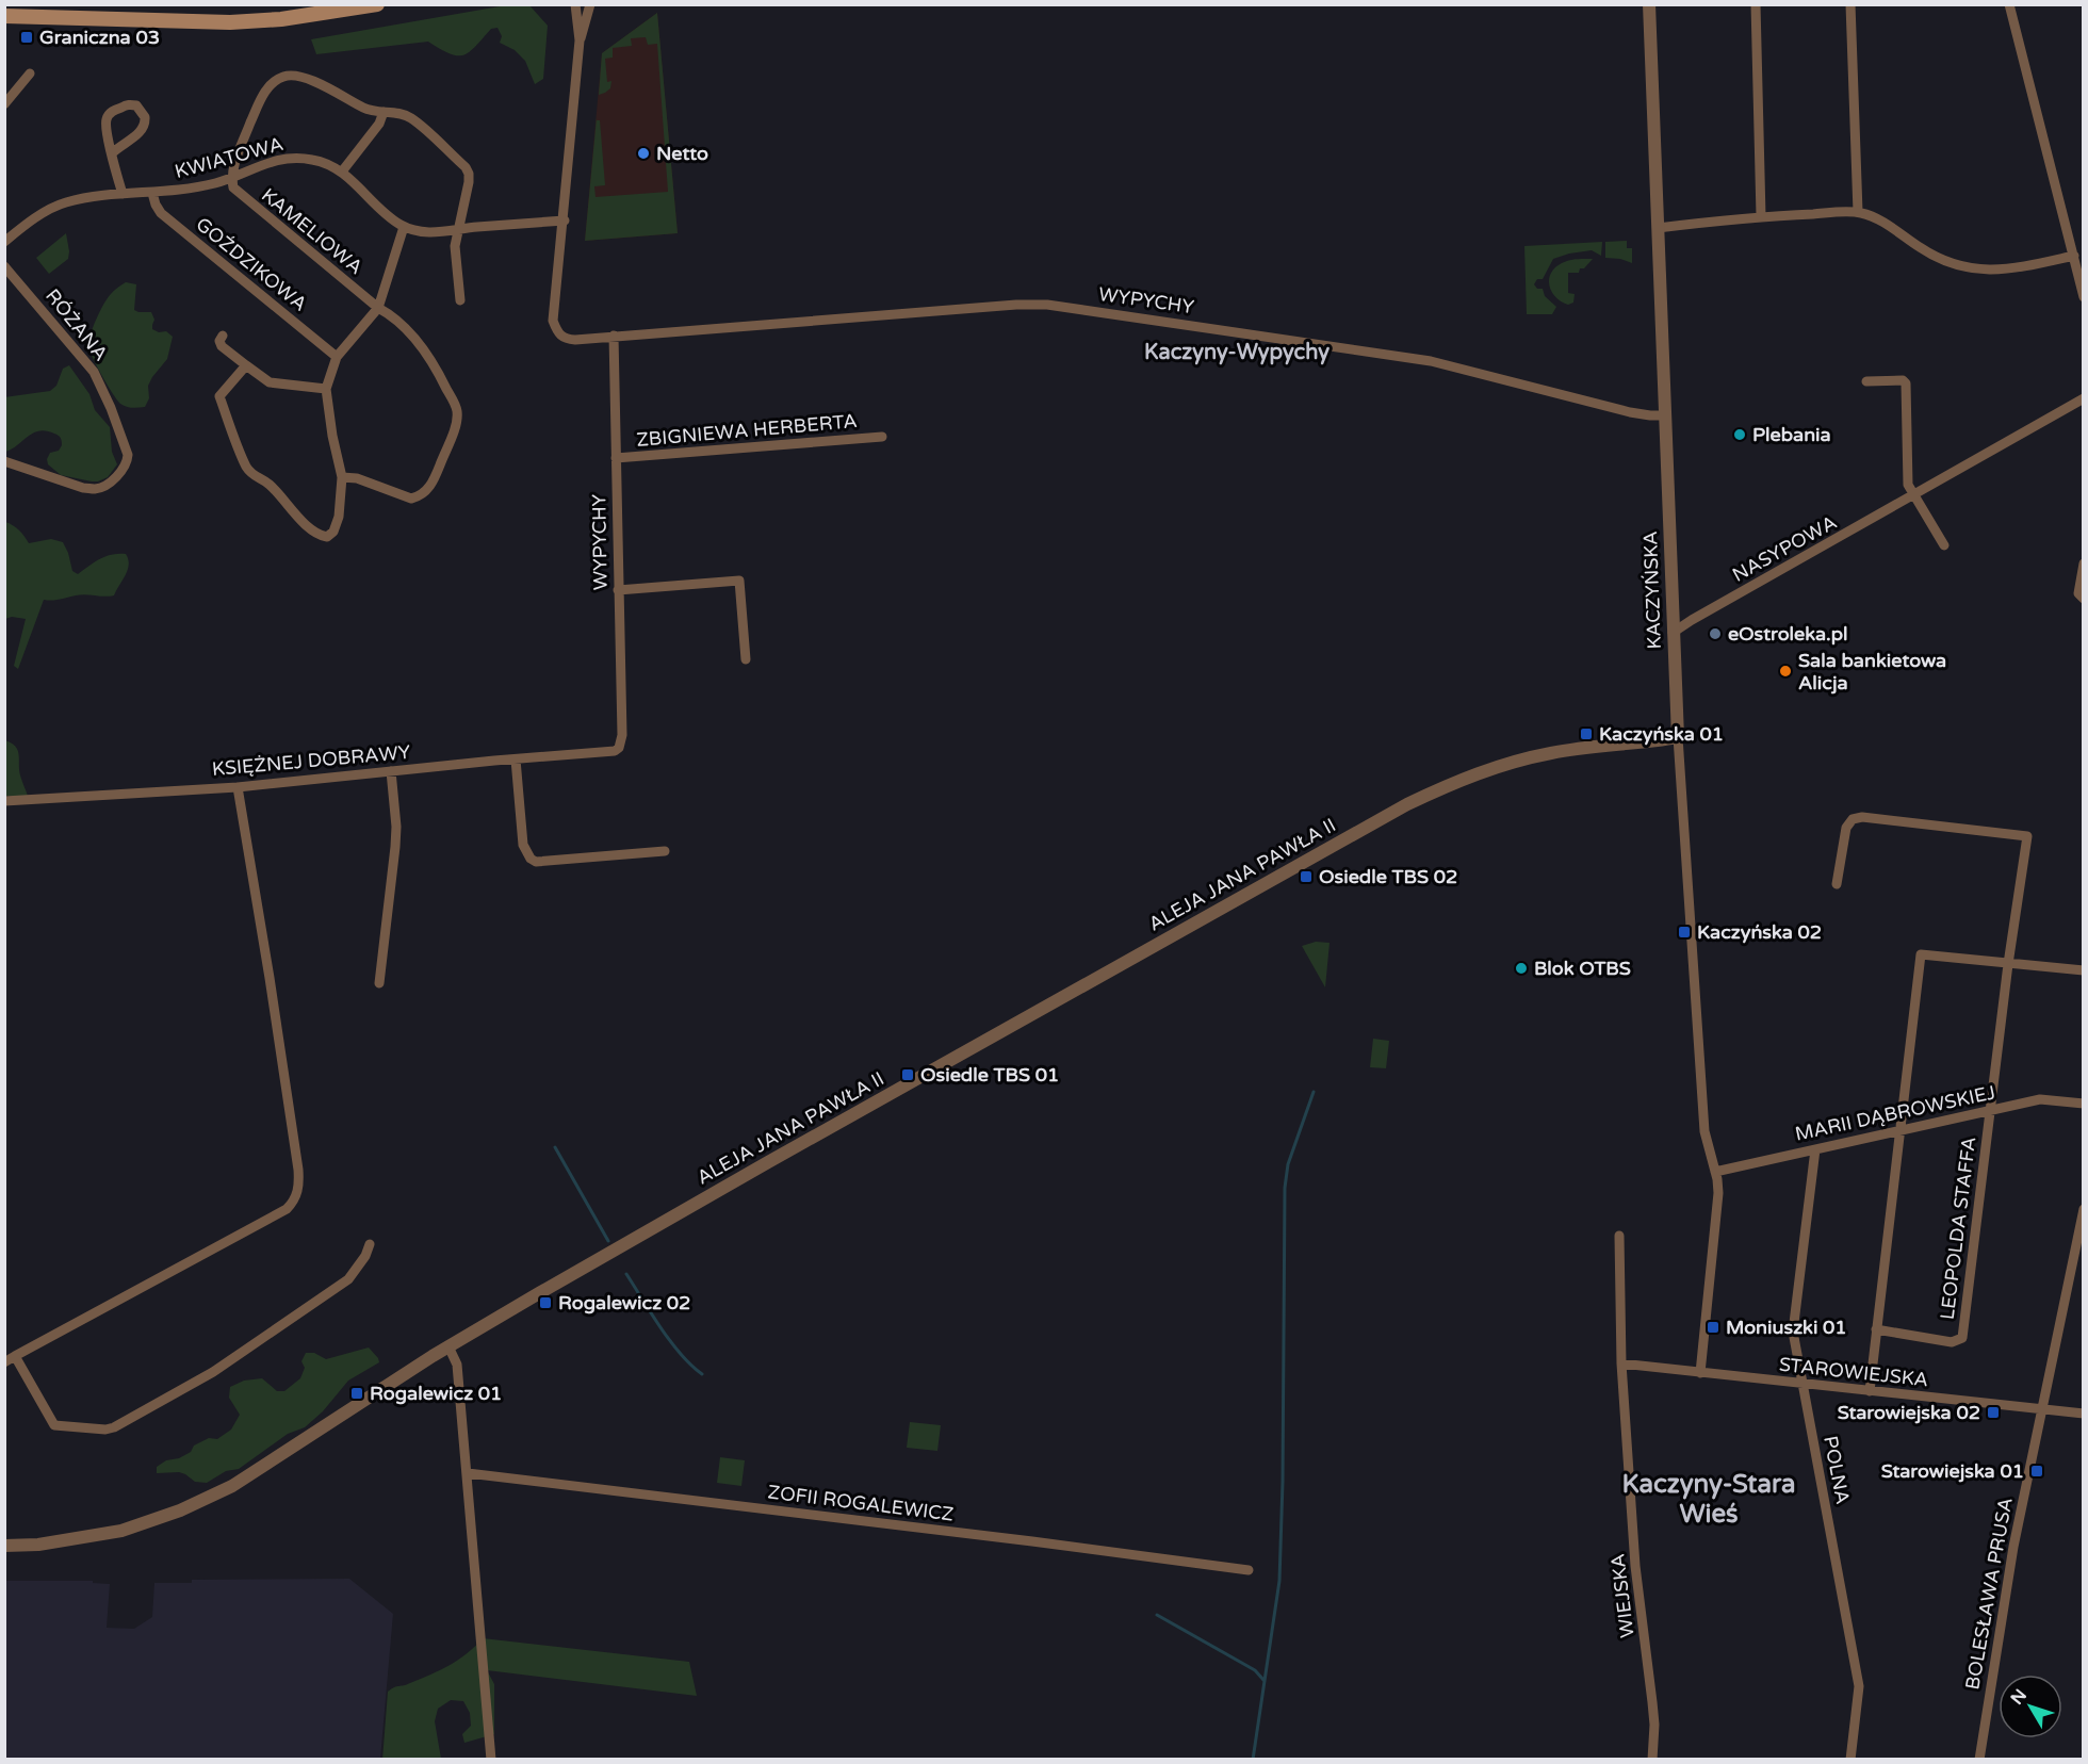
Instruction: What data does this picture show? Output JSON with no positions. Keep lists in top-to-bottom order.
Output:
{
  "streets": {
    "street": [
      "KWIATOWA",
      "KAMELIOWA",
      "GOŹDZIKOWA",
      "WYPYCHY",
      "RÓŻANA",
      "ZBIGNIEWA HERBERTA",
      "NASYPOWA",
      "KACZYŃSKA",
      "KSIĘŻNEJ DOBRAWY",
      "ALEJA JANA PAWŁA II",
      "MARII DĄBROWSKIEJ",
      "LEOPOLDA STAFFA",
      "STAROWIEJSKA",
      "POLNA",
      "ZOFII ROGALEWICZ",
      "BOLESŁAWA PRUSA",
      "WIEJSKA"
    ]
  },
  "crossings": [
    ["KWIATOWA", "KAMELIOWA"],
    ["KWIATOWA", "GOŹDZIKOWA"],
    ["KAMELIOWA", "GOŹDZIKOWA"],
    ["WYPYCHY", "ZBIGNIEWA HERBERTA"],
    ["WYPYCHY", "KACZYŃSKA"],
    ["WYPYCHY", "KSIĘŻNEJ DOBRAWY"],
    ["NASYPOWA", "KACZYŃSKA"],
    ["KACZYŃSKA", "ALEJA JANA PAWŁA II"],
    ["KACZYŃSKA", "MARII DĄBROWSKIEJ"],
    ["KACZYŃSKA", "STAROWIEJSKA"],
    ["MARII DĄBROWSKIEJ", "LEOPOLDA STAFFA"],
    ["MARII DĄBROWSKIEJ", "POLNA"],
    ["STAROWIEJSKA", "POLNA"],
    ["STAROWIEJSKA", "BOLESŁAWA PRUSA"],
    ["STAROWIEJSKA", "WIEJSKA"]
  ],
  "districts": ["Kaczyny-Wypychy", "Kaczyny-Stara Wieś"],
  "places": {
    "transit": [
      "Graniczna 03",
      "Kaczyńska 01",
      "Osiedle TBS 02",
      "Kaczyńska 02",
      "Osiedle TBS 01",
      "Rogalewicz 02",
      "Moniuszki 01",
      "Rogalewicz 01",
      "Starowiejska 02",
      "Starowiejska 01"
    ],
    "other": [
      "Netto",
      "Plebania",
      "eOstroleka.pl",
      "Sala bankietowa Alicja",
      "Blok OTBS"
    ]
  },
  "north": "top left"
}
